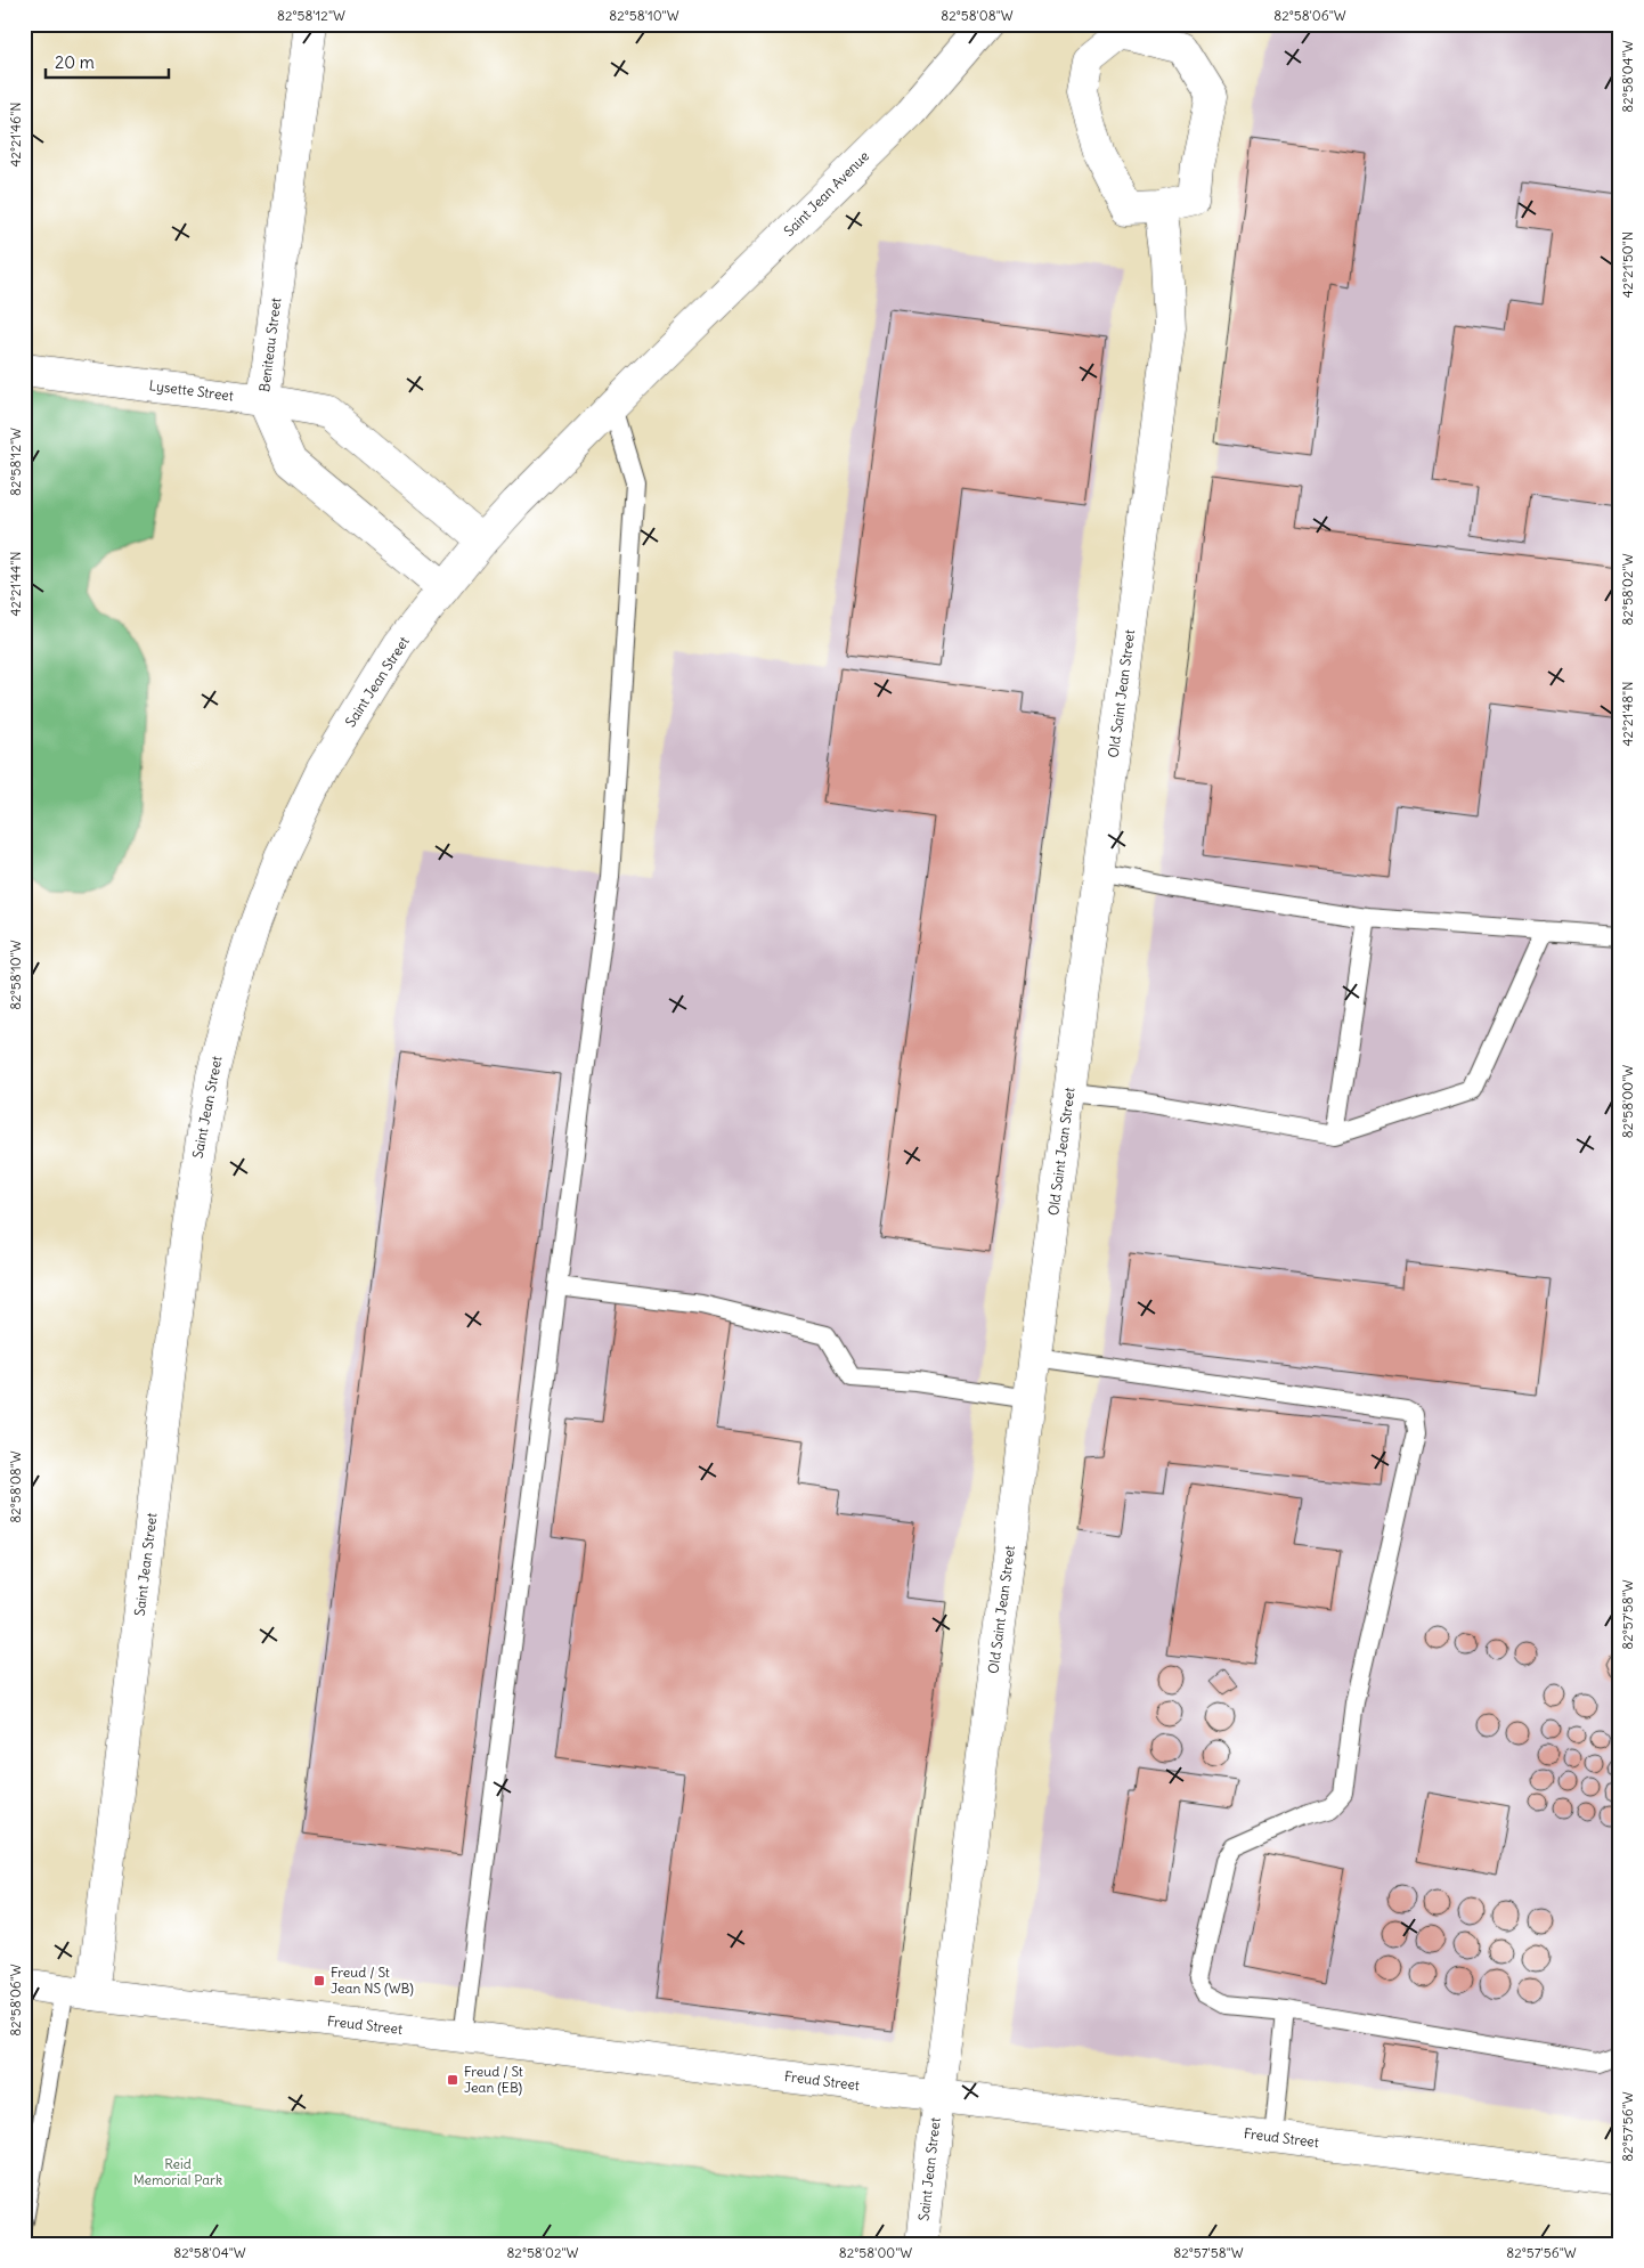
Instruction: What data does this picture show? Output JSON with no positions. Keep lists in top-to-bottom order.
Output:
{
  "streets": {
    "street": [
      "Saint Jean Avenue",
      "Beniteau Street",
      "Lysette Street",
      "Saint Jean Street",
      "Old Saint Jean Street",
      "Freud Street"
    ]
  },
  "crossings": [
    ["Saint Jean Avenue", "Saint Jean Street"],
    ["Beniteau Street", "Lysette Street"],
    ["Beniteau Street", "Saint Jean Street"],
    ["Saint Jean Street", "Old Saint Jean Street"],
    ["Saint Jean Street", "Freud Street"],
    ["Old Saint Jean Street", "Freud Street"]
  ],
  "parks": ["Reid Memorial Park"],
  "places": {
    "transit": ["Freud / St Jean NS (WB)", "Freud / St Jean (EB)"]
  },
  "scale_bar": "20 m",
  "coordinates": [
    "82°58'12\"W",
    "82°58'10\"W",
    "82°58'08\"W",
    "82°58'06\"W",
    "82°58'04\"W",
    "42°21'46\"N",
    "42°21'50\"N",
    "42°21'44\"N",
    "82°58'02\"W",
    "42°21'48\"N",
    "82°58'00\"W",
    "82°57'58\"W",
    "82°57'56\"W"
  ]
}
